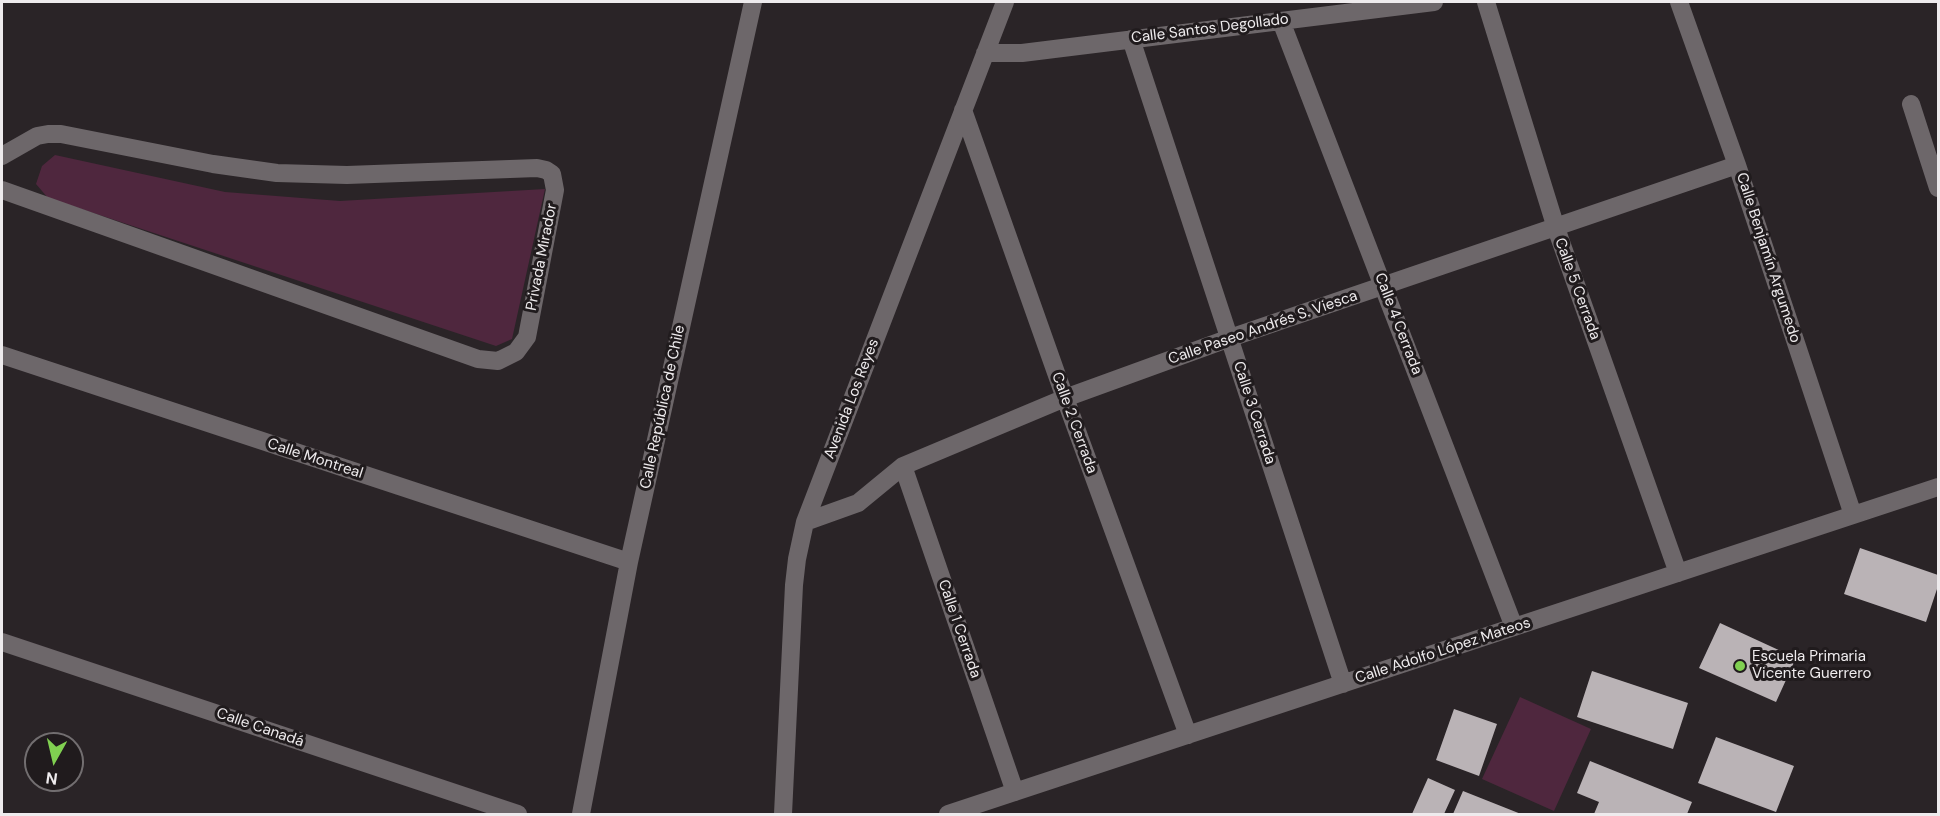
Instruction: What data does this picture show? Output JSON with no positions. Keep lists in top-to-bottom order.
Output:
{
  "streets": {
    "street": [
      "Calle Santos Degollado",
      "Privada Mirador",
      "Calle Benjamín Argumedo",
      "Calle 5 Cerrada",
      "Calle 4 Cerrada",
      "Calle Paseo Andrés S. Viesca",
      "Avenida Los Reyes",
      "Calle República de Chile",
      "Calle 3 Cerrada",
      "Calle 2 Cerrada",
      "Calle Montreal",
      "Calle 1 Cerrada",
      "Calle Adolfo López Mateos",
      "Calle Canadá"
    ]
  },
  "crossings": [
    ["Calle Santos Degollado", "Calle 4 Cerrada"],
    ["Calle Santos Degollado", "Avenida Los Reyes"],
    ["Calle Santos Degollado", "Calle 3 Cerrada"],
    ["Calle Benjamín Argumedo", "Calle Paseo Andrés S. Viesca"],
    ["Calle Benjamín Argumedo", "Calle Adolfo López Mateos"],
    ["Calle 5 Cerrada", "Calle Paseo Andrés S. Viesca"],
    ["Calle 5 Cerrada", "Calle Adolfo López Mateos"],
    ["Calle 4 Cerrada", "Calle Paseo Andrés S. Viesca"],
    ["Calle 4 Cerrada", "Calle Adolfo López Mateos"],
    ["Calle Paseo Andrés S. Viesca", "Avenida Los Reyes"],
    ["Calle Paseo Andrés S. Viesca", "Calle 3 Cerrada"],
    ["Calle Paseo Andrés S. Viesca", "Calle 2 Cerrada"],
    ["Calle Paseo Andrés S. Viesca", "Calle 1 Cerrada"],
    ["Avenida Los Reyes", "Calle 2 Cerrada"],
    ["Calle República de Chile", "Calle Montreal"],
    ["Calle 3 Cerrada", "Calle Adolfo López Mateos"],
    ["Calle 2 Cerrada", "Calle Adolfo López Mateos"],
    ["Calle 1 Cerrada", "Calle Adolfo López Mateos"]
  ],
  "places": ["Escuela Primaria Vicente Guerrero"],
  "north": "bottom"
}
